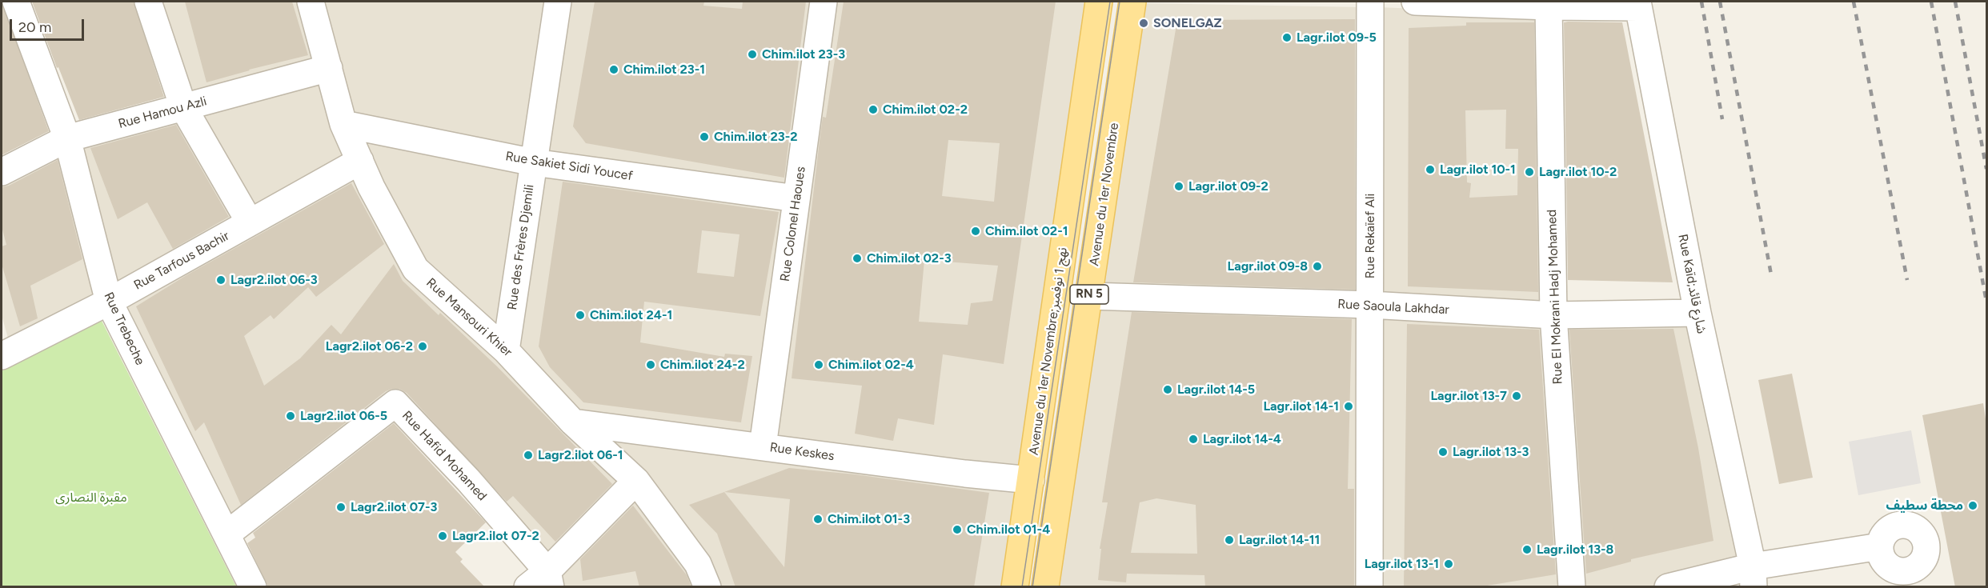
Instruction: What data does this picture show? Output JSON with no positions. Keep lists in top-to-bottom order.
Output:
{
  "streets": {
    "main road": ["Avenue du 1er Novembre", "RN 5", "Avenue du 1er Novembre;نهج 1 نوفمبر"],
    "street": [
      "Rue Hamou Azli",
      "Rue Sakiet Sidi Youcef",
      "Rue Colonel Haoues",
      "Rue Rekaïef Ali",
      "Rue des Frères Djemili",
      "Rue Tarfous Bachir",
      "Rue Kaïd;شارع قائد",
      "Rue El Mokrani Hadj Mohamed",
      "Rue Saoula Lakhdar",
      "Rue Mansouri Khier",
      "Rue Trebeche",
      "Rue Keskes",
      "Rue Hafid Mohamed"
    ]
  },
  "crossings": [
    ["Rue Hamou Azli", "Rue Mansouri Khier"],
    ["Rue Hamou Azli", "Rue Trebeche"],
    ["Rue Sakiet Sidi Youcef", "Rue Colonel Haoues"],
    ["Rue Sakiet Sidi Youcef", "Rue des Frères Djemili"],
    ["Rue Sakiet Sidi Youcef", "Rue Mansouri Khier"],
    ["Avenue du 1er Novembre", "Rue Saoula Lakhdar"],
    ["Rue Colonel Haoues", "Rue Keskes"],
    ["Rue Rekaïef Ali", "Rue Saoula Lakhdar"],
    ["Rue des Frères Djemili", "Rue Mansouri Khier"],
    ["Rue Tarfous Bachir", "Rue Mansouri Khier"],
    ["Rue Tarfous Bachir", "Rue Trebeche"],
    ["Rue Kaïd;شارع قائد", "Rue Saoula Lakhdar"],
    ["Rue El Mokrani Hadj Mohamed", "Rue Saoula Lakhdar"],
    ["Rue Mansouri Khier", "Rue Keskes"],
    ["Rue Trebeche", "Rue Hafid Mohamed"],
    ["Avenue du 1er Novembre;نهج 1 نوفمبر", "Rue Keskes"]
  ],
  "parks": ["مقبرة النصارى"],
  "places": [
    "SONELGAZ",
    "Lagr.ilot 09-5",
    "Chim.ilot 23-3",
    "Chim.ilot 23-1",
    "Chim.ilot 02-2",
    "Chim.ilot 23-2",
    "Lagr.ilot 10-1",
    "Lagr.ilot 10-2",
    "Lagr.ilot 09-2",
    "Chim.ilot 02-1",
    "Chim.ilot 02-3",
    "Lagr.ilot 09-8",
    "Lagr2.ilot 06-3",
    "Chim.ilot 24-1",
    "Lagr2.ilot 06-2",
    "Chim.ilot 24-2",
    "Chim.ilot 02-4",
    "Lagr.ilot 14-5",
    "Lagr.ilot 13-7",
    "Lagr.ilot 14-1",
    "Lagr2.ilot 06-5",
    "Lagr.ilot 14-4",
    "Lagr.ilot 13-3",
    "Lagr2.ilot 06-1",
    "محطة سطيف",
    "Lagr2.ilot 07-3",
    "Chim.ilot 01-3",
    "Chim.ilot 01-4",
    "Lagr2.ilot 07-2",
    "Lagr.ilot 14-11",
    "Lagr.ilot 13-8",
    "Lagr.ilot 13-1"
  ],
  "scale_bar": "20 m"
}
